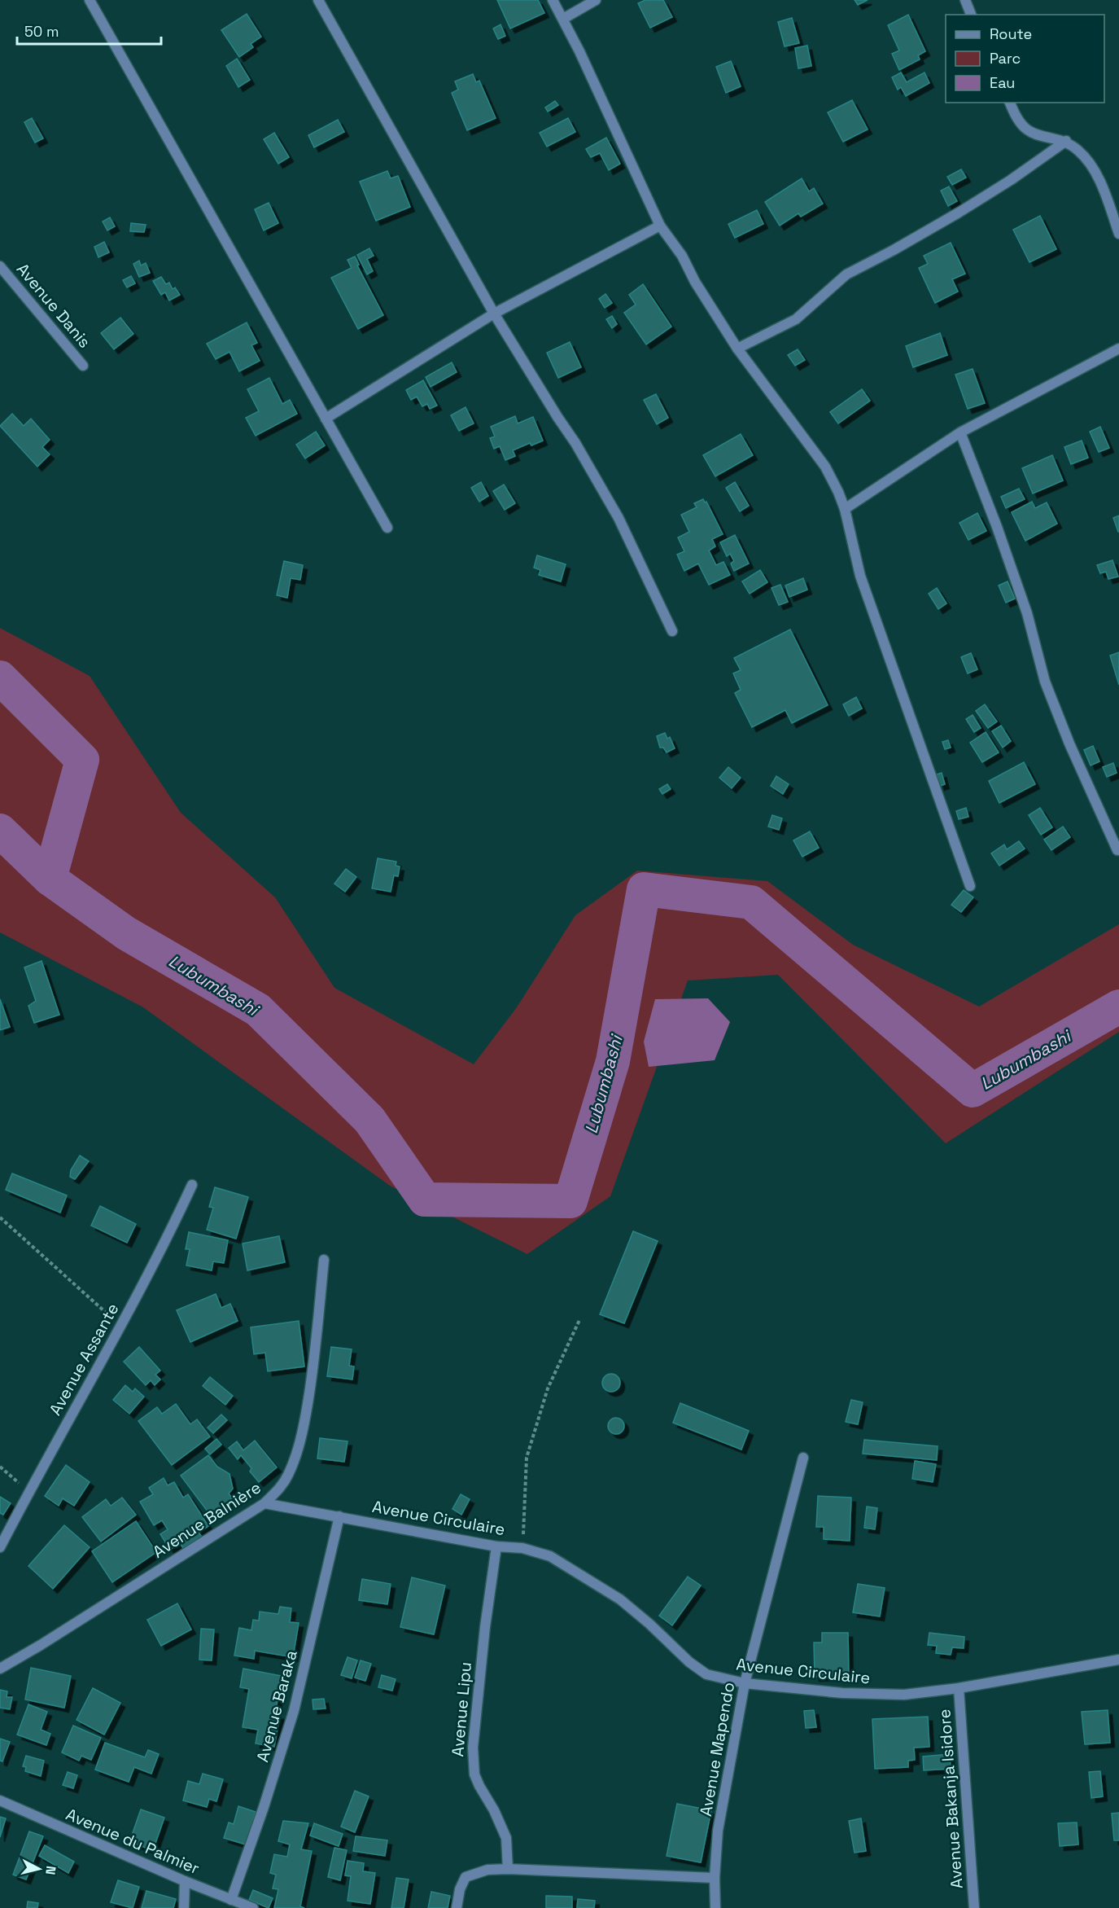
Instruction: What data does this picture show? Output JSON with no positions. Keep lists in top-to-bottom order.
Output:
{
  "streets": {
    "street": [
      "Avenue Danis",
      "Avenue Assante",
      "Avenue Circulaire",
      "Avenue Balnière",
      "Avenue Baraka",
      "Avenue Lipu",
      "Avenue Mapendo",
      "Avenue Bakanja Isidore",
      "Avenue du Palmier"
    ]
  },
  "crossings": [
    ["Avenue Circulaire", "Avenue Balnière"],
    ["Avenue Circulaire", "Avenue Baraka"],
    ["Avenue Circulaire", "Avenue Lipu"],
    ["Avenue Circulaire", "Avenue Mapendo"],
    ["Avenue Circulaire", "Avenue Bakanja Isidore"],
    ["Avenue Baraka", "Avenue du Palmier"]
  ],
  "water": ["Lubumbashi"],
  "legend": ["Route", "Parc", "Eau"],
  "scale_bar": "50 m",
  "north": "right"
}
